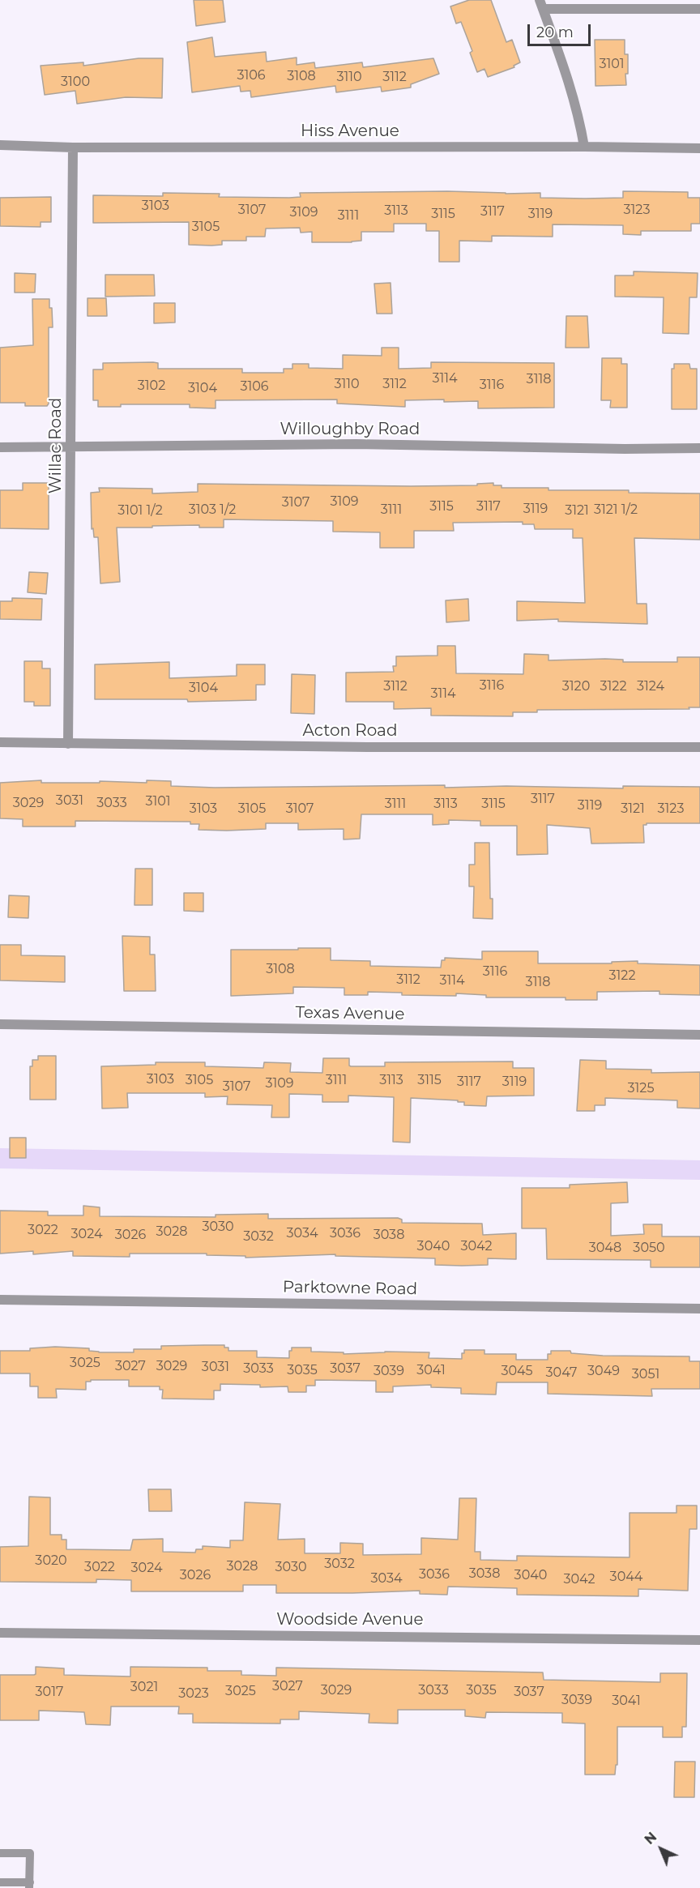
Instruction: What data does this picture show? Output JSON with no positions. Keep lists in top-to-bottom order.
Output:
{
  "streets": {
    "street": [
      "Hiss Avenue",
      "Willoughby Road",
      "Willac Road",
      "Acton Road",
      "Texas Avenue",
      "Parktowne Road",
      "Woodside Avenue"
    ]
  },
  "crossings": [
    ["Hiss Avenue", "Willac Road"],
    ["Willoughby Road", "Willac Road"],
    ["Willac Road", "Acton Road"]
  ],
  "house_numbers": [
    "3101",
    "3106",
    "3108",
    "3110",
    "3112",
    "3100",
    "3103",
    "3107",
    "3123",
    "3113",
    "3117",
    "3109",
    "3115",
    "3119",
    "3111",
    "3105",
    "3114",
    "3118",
    "3110",
    "3112",
    "3116",
    "3102",
    "3106",
    "3104",
    "3109",
    "3107",
    "3115",
    "3117",
    "3119",
    "3103 1/2",
    "3111",
    "3121 1/2",
    "3101 1/2",
    "3121",
    "3116",
    "3112",
    "3120",
    "3122",
    "3124",
    "3104",
    "3114",
    "3117",
    "3031",
    "3101",
    "3029",
    "3033",
    "3111",
    "3113",
    "3115",
    "3119",
    "3103",
    "3105",
    "3107",
    "3121",
    "3123",
    "3108",
    "3116",
    "3122",
    "3112",
    "3114",
    "3118",
    "3103",
    "3105",
    "3111",
    "3113",
    "3115",
    "3117",
    "3119",
    "3109",
    "3107",
    "3125",
    "3030",
    "3022",
    "3028",
    "3034",
    "3036",
    "3024",
    "3026",
    "3038",
    "3032",
    "3040",
    "3042",
    "3048",
    "3050",
    "3025",
    "3027",
    "3029",
    "3031",
    "3033",
    "3037",
    "3035",
    "3041",
    "3039",
    "3045",
    "3049",
    "3047",
    "3051",
    "3020",
    "3032",
    "3028",
    "3022",
    "3030",
    "3024",
    "3038",
    "3036",
    "3026",
    "3040",
    "3044",
    "3034",
    "3042",
    "3027",
    "3021",
    "3029",
    "3033",
    "3035",
    "3025",
    "3017",
    "3037",
    "3023",
    "3039",
    "3041"
  ],
  "scale_bar": "20 m",
  "north": "top left"
}
